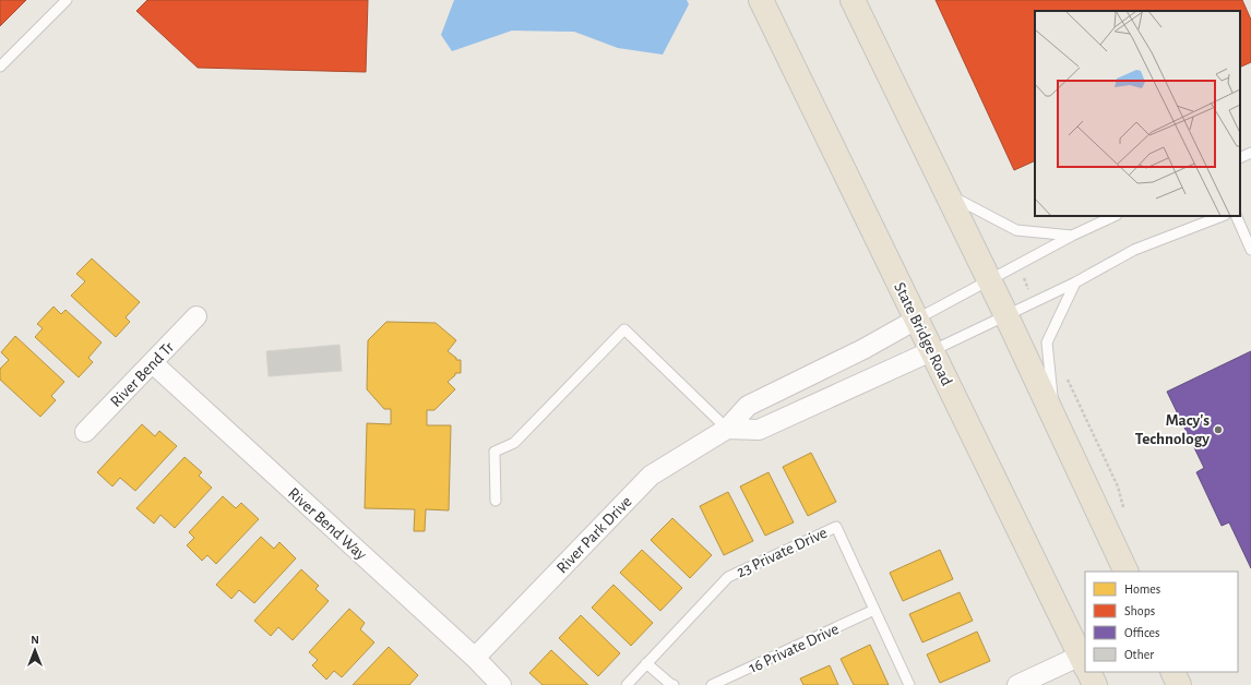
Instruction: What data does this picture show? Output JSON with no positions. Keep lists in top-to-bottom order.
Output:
{
  "streets": {
    "highway": ["State Bridge Road"],
    "street": ["River Bend Tr", "River Bend Way", "River Park Drive"],
    "lane": ["23 Private Drive", "16 Private Drive"]
  },
  "crossings": [
    ["State Bridge Road", "River Park Drive"],
    ["River Bend Tr", "River Bend Way"],
    ["River Bend Way", "River Park Drive"],
    ["23 Private Drive", "16 Private Drive"]
  ],
  "places": ["Macy's Technology"],
  "legend": [
    "Homes",
    "Shops",
    "Offices",
    "Other"
  ],
  "north": "top"
}
